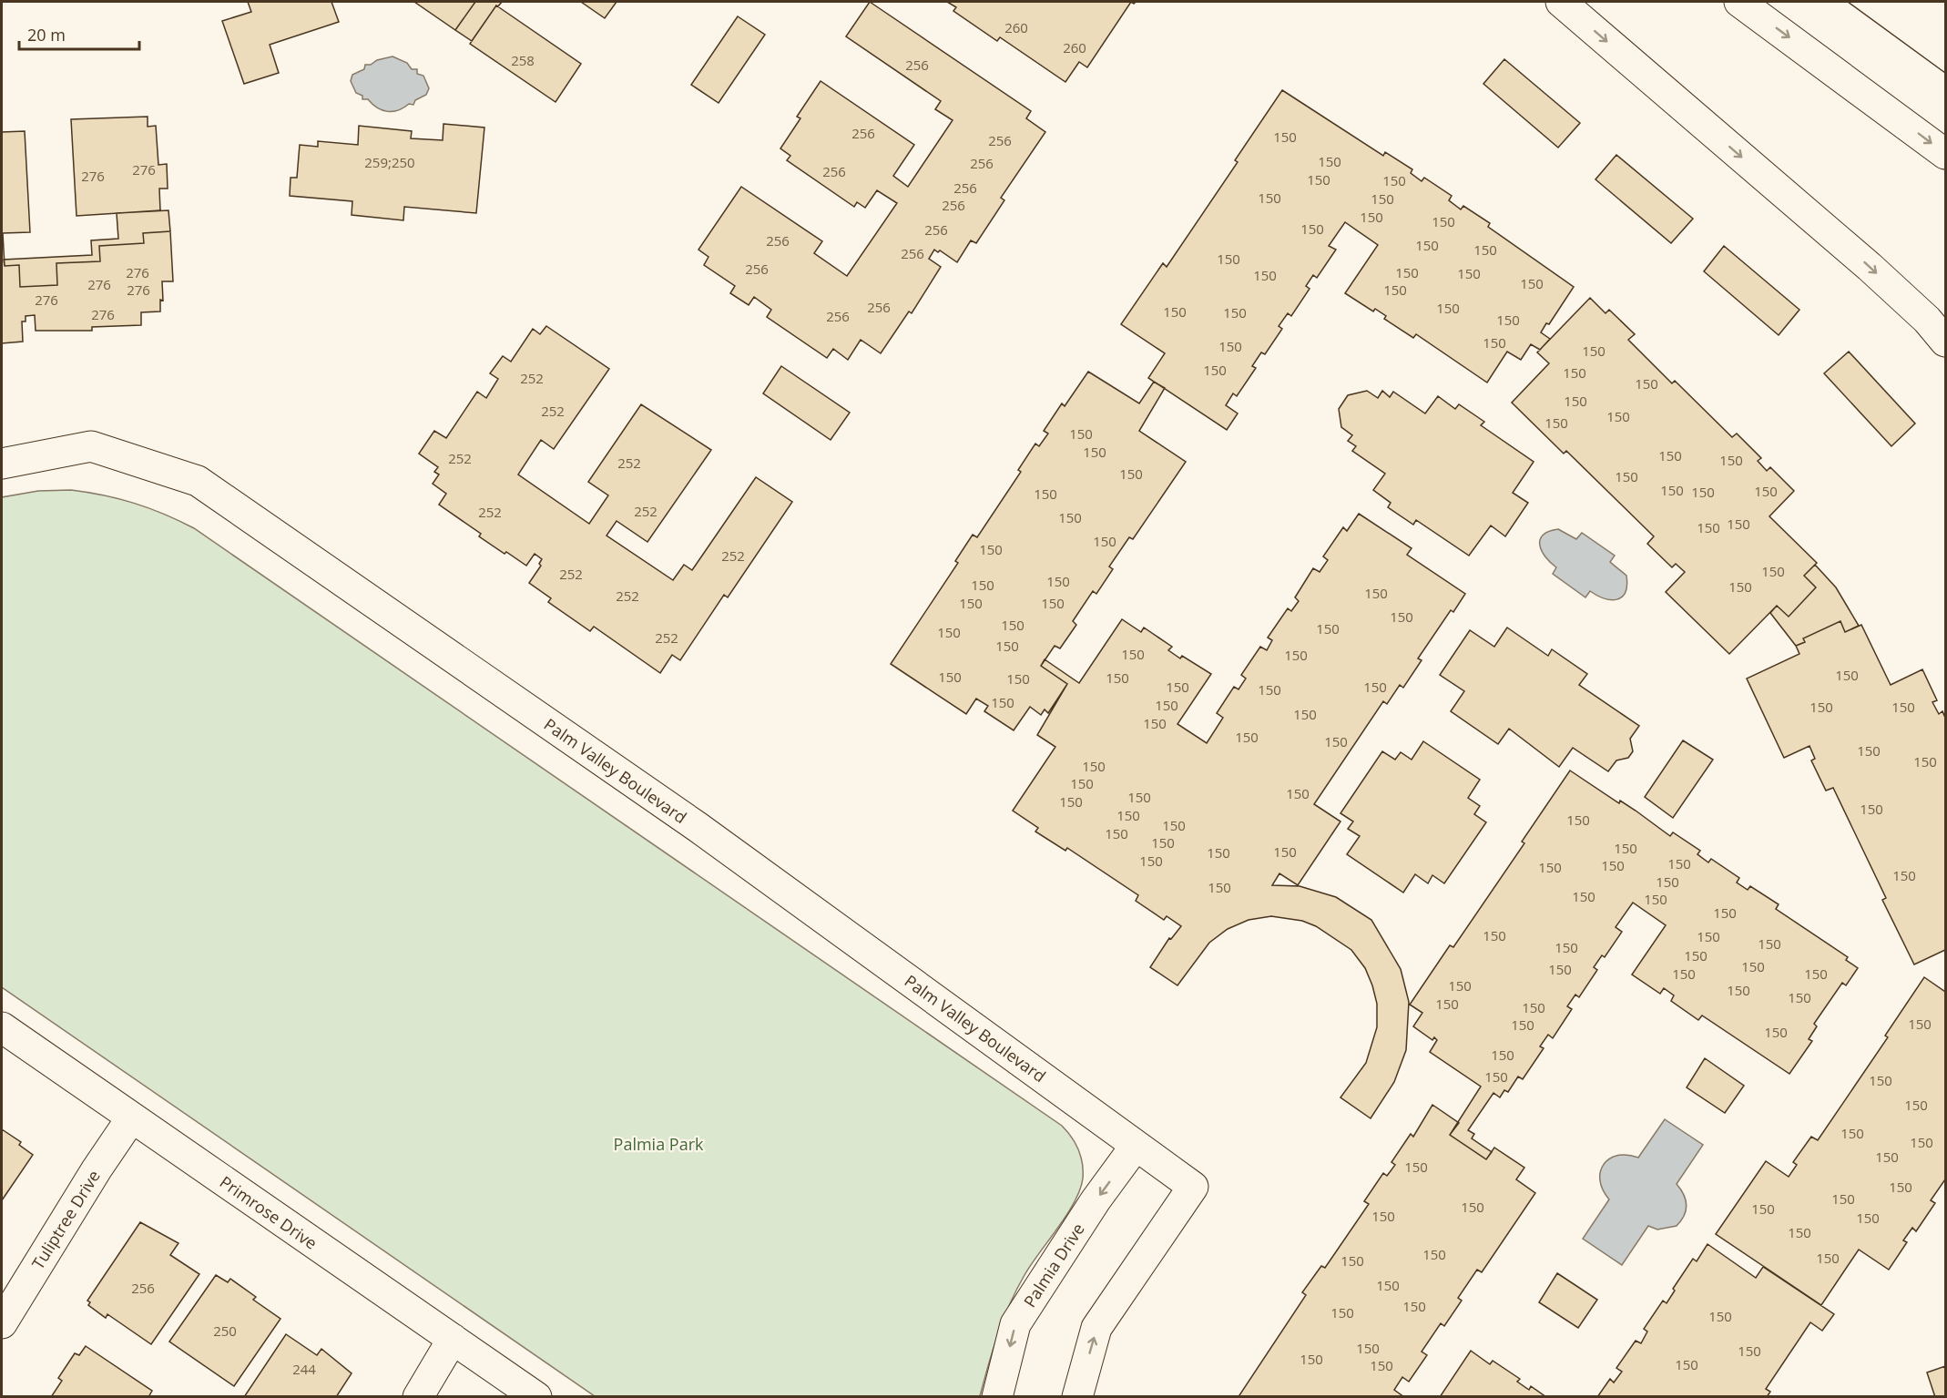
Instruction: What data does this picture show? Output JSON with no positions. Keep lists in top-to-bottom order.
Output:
{
  "streets": {
    "main road": [
      "Palm Valley Boulevard",
      "Primrose Drive",
      "Tuliptree Drive",
      "Palmia Drive"
    ]
  },
  "crossings": [
    ["Palm Valley Boulevard", "Palmia Drive"],
    ["Primrose Drive", "Tuliptree Drive"]
  ],
  "one_way": ["Palmia Drive"],
  "parks": ["Palmia Park"],
  "house_numbers": [
    "260",
    "260",
    "258",
    "256",
    "256",
    "150",
    "256",
    "150",
    "259;250",
    "256",
    "276",
    "256",
    "276",
    "150",
    "150",
    "256",
    "150",
    "150",
    "256",
    "150",
    "150",
    "150",
    "256",
    "256",
    "150",
    "150",
    "256",
    "150",
    "256",
    "276",
    "150",
    "150",
    "150",
    "150",
    "276",
    "276",
    "150",
    "276",
    "256",
    "150",
    "150",
    "150",
    "276",
    "256",
    "150",
    "150",
    "150",
    "150",
    "150",
    "150",
    "252",
    "150",
    "150",
    "252",
    "150",
    "150",
    "150",
    "150",
    "150",
    "252",
    "150",
    "252",
    "150",
    "150",
    "150",
    "150",
    "150",
    "150",
    "252",
    "252",
    "150",
    "150",
    "150",
    "150",
    "150",
    "252",
    "150",
    "252",
    "150",
    "150",
    "150",
    "150",
    "252",
    "150",
    "150",
    "150",
    "150",
    "150",
    "150",
    "252",
    "150",
    "150",
    "150",
    "150",
    "150",
    "150",
    "150",
    "150",
    "150",
    "150",
    "150",
    "150",
    "150",
    "150",
    "150",
    "150",
    "150",
    "150",
    "150",
    "150",
    "150",
    "150",
    "150",
    "150",
    "150",
    "150",
    "150",
    "150",
    "150",
    "150",
    "150",
    "150",
    "150",
    "150",
    "150",
    "150",
    "150",
    "150",
    "150",
    "150",
    "150",
    "150",
    "150",
    "150",
    "150",
    "150",
    "150",
    "150",
    "150",
    "150",
    "150",
    "150",
    "150",
    "150",
    "150",
    "150",
    "150",
    "150",
    "150",
    "150",
    "150",
    "150",
    "150",
    "150",
    "150",
    "150",
    "150",
    "150",
    "150",
    "150",
    "150",
    "150",
    "150",
    "150",
    "150",
    "150",
    "150",
    "150",
    "150",
    "150",
    "256",
    "150",
    "150",
    "150",
    "250",
    "150",
    "150",
    "150",
    "150",
    "150",
    "244"
  ],
  "scale_bar": "20 m"
}
